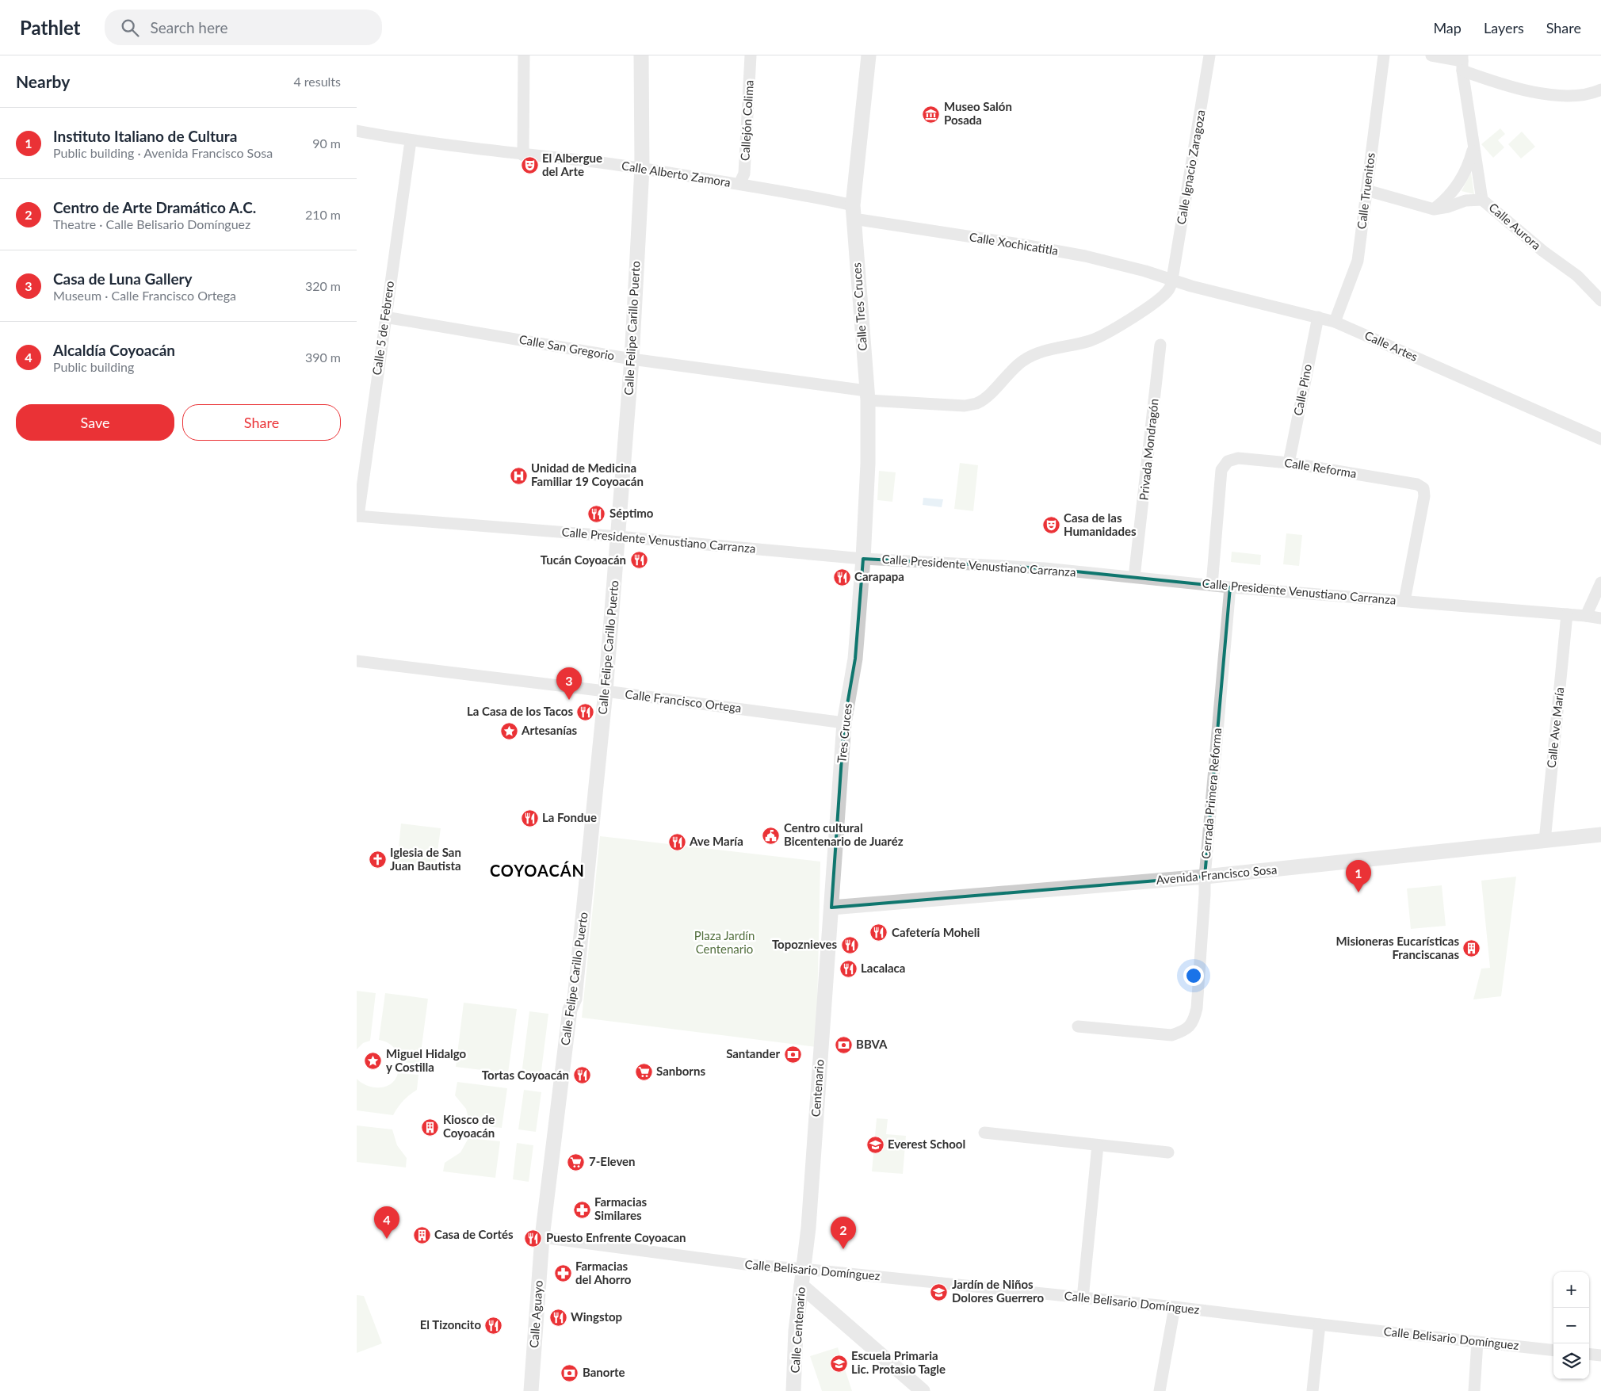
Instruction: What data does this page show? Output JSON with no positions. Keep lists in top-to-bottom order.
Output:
{
  "streets": {
    "street": [
      "Callejón Colima",
      "Calle Ignacio Zaragoza",
      "Calle Alberto Zamora",
      "Calle Truenitos",
      "Calle Aurora",
      "Calle Xochicatitla",
      "Calle Tres Cruces",
      "Calle 5 de Febrero",
      "Calle Felipe Carillo Puerto",
      "Calle Artes",
      "Calle San Gregorio",
      "Calle Pino",
      "Privada Mondragón",
      "Calle Reforma",
      "Calle Presidente Venustiano Carranza",
      "Calle Francisco Ortega",
      "Calle Ave María",
      "Tres Cruces",
      "Cerrada Primera Reforma",
      "Avenida Francisco Sosa",
      "Centenario",
      "Calle Belisario Domínguez",
      "Calle Aguayo",
      "Calle Centenario"
    ]
  },
  "crossings": [
    ["Callejón Colima", "Calle Alberto Zamora"],
    ["Calle Ignacio Zaragoza", "Calle Xochicatitla"],
    ["Calle Ignacio Zaragoza", "Calle Tres Cruces"],
    ["Calle Ignacio Zaragoza", "Calle Artes"],
    ["Calle Ignacio Zaragoza", "Calle San Gregorio"],
    ["Calle Alberto Zamora", "Calle Xochicatitla"],
    ["Calle Alberto Zamora", "Calle Tres Cruces"],
    ["Calle Alberto Zamora", "Calle 5 de Febrero"],
    ["Calle Alberto Zamora", "Calle Felipe Carillo Puerto"],
    ["Calle Truenitos", "Calle Aurora"],
    ["Calle Truenitos", "Calle Artes"],
    ["Calle Xochicatitla", "Calle Tres Cruces"],
    ["Calle Xochicatitla", "Calle Artes"],
    ["Calle Tres Cruces", "Calle San Gregorio"],
    ["Calle Tres Cruces", "Calle Presidente Venustiano Carranza"],
    ["Calle Tres Cruces", "Tres Cruces"],
    ["Calle 5 de Febrero", "Calle San Gregorio"],
    ["Calle 5 de Febrero", "Calle Presidente Venustiano Carranza"],
    ["Calle Felipe Carillo Puerto", "Calle San Gregorio"],
    ["Calle Felipe Carillo Puerto", "Calle Presidente Venustiano Carranza"],
    ["Calle Felipe Carillo Puerto", "Calle Francisco Ortega"],
    ["Calle Felipe Carillo Puerto", "Calle Belisario Domínguez"],
    ["Calle Felipe Carillo Puerto", "Calle Aguayo"],
    ["Calle Artes", "Calle Pino"],
    ["Calle Pino", "Calle Reforma"],
    ["Privada Mondragón", "Calle Presidente Venustiano Carranza"],
    ["Calle Reforma", "Calle Presidente Venustiano Carranza"],
    ["Calle Presidente Venustiano Carranza", "Calle Ave María"],
    ["Calle Presidente Venustiano Carranza", "Tres Cruces"],
    ["Calle Presidente Venustiano Carranza", "Cerrada Primera Reforma"],
    ["Calle Francisco Ortega", "Tres Cruces"],
    ["Calle Ave María", "Avenida Francisco Sosa"],
    ["Tres Cruces", "Avenida Francisco Sosa"],
    ["Tres Cruces", "Centenario"],
    ["Cerrada Primera Reforma", "Avenida Francisco Sosa"],
    ["Avenida Francisco Sosa", "Centenario"],
    ["Centenario", "Calle Belisario Domínguez"],
    ["Centenario", "Calle Centenario"],
    ["Calle Belisario Domínguez", "Calle Aguayo"],
    ["Calle Belisario Domínguez", "Calle Centenario"]
  ],
  "districts": ["COYOACÁN"],
  "parks": ["Plaza Jardín Centenario"],
  "places": {
    "museum": ["Museo Salón Posada"],
    "theatre": ["El Albergue del Arte", "Casa de las Humanidades"],
    "hospital": ["Unidad de Medicina Familiar 19 Coyoacán"],
    "restaurant": [
      "Séptimo",
      "Tucán Coyoacán",
      "Carapapa",
      "La Casa de los Tacos",
      "La Fondue",
      "Ave María",
      "Cafetería Moheli",
      "Topoznieves",
      "Lacalaca",
      "Tortas Coyoacán",
      "Puesto Enfrente Coyoacan",
      "Wingstop",
      "El Tizoncito"
    ],
    "place": ["Artesanías", "Miguel Hidalgo y Costilla"],
    "public building": ["Centro cultural Bicentenario de Juaréz"],
    "church": ["Iglesia de San Juan Bautista"],
    "building": ["Misioneras Eucarísticas Franciscanas", "Kiosco de Coyoacán", "Casa de Cortés"],
    "bank": ["BBVA", "Santander", "Banorte"],
    "supermarket": ["Sanborns", "7-Eleven"],
    "school or university": ["Everest School", "Jardín de Niños Dolores Guerrero", "Escuela Primaria Lic. Protasio Tagle"],
    "pharmacy": ["Farmacias Similares", "Farmacias del Ahorro"]
  },
  "page": {
    "header": "Pathlet",
    "search": "Search here",
    "nav": ["Map", "Layers", "Share"],
    "heading": ["Nearby", "4 results"],
    "list": [
      {
        "mark": "1",
        "name": "Instituto Italiano de Cultura",
        "note": "Public building · Avenida Francisco Sosa",
        "value": "90 m"
      },
      {
        "mark": "2",
        "name": "Centro de Arte Dramático A.C.",
        "note": "Theatre · Calle Belisario Domínguez",
        "value": "210 m"
      },
      {
        "mark": "3",
        "name": "Casa de Luna Gallery",
        "note": "Museum · Calle Francisco Ortega",
        "value": "320 m"
      },
      {
        "mark": "4",
        "name": "Alcaldía Coyoacán",
        "note": "Public building",
        "value": "390 m"
      }
    ],
    "buttons": ["Save", "Share"],
    "pins": [
      "3",
      "1",
      "4",
      "2"
    ],
    "map_buttons": ["+", "−"]
  }
}
